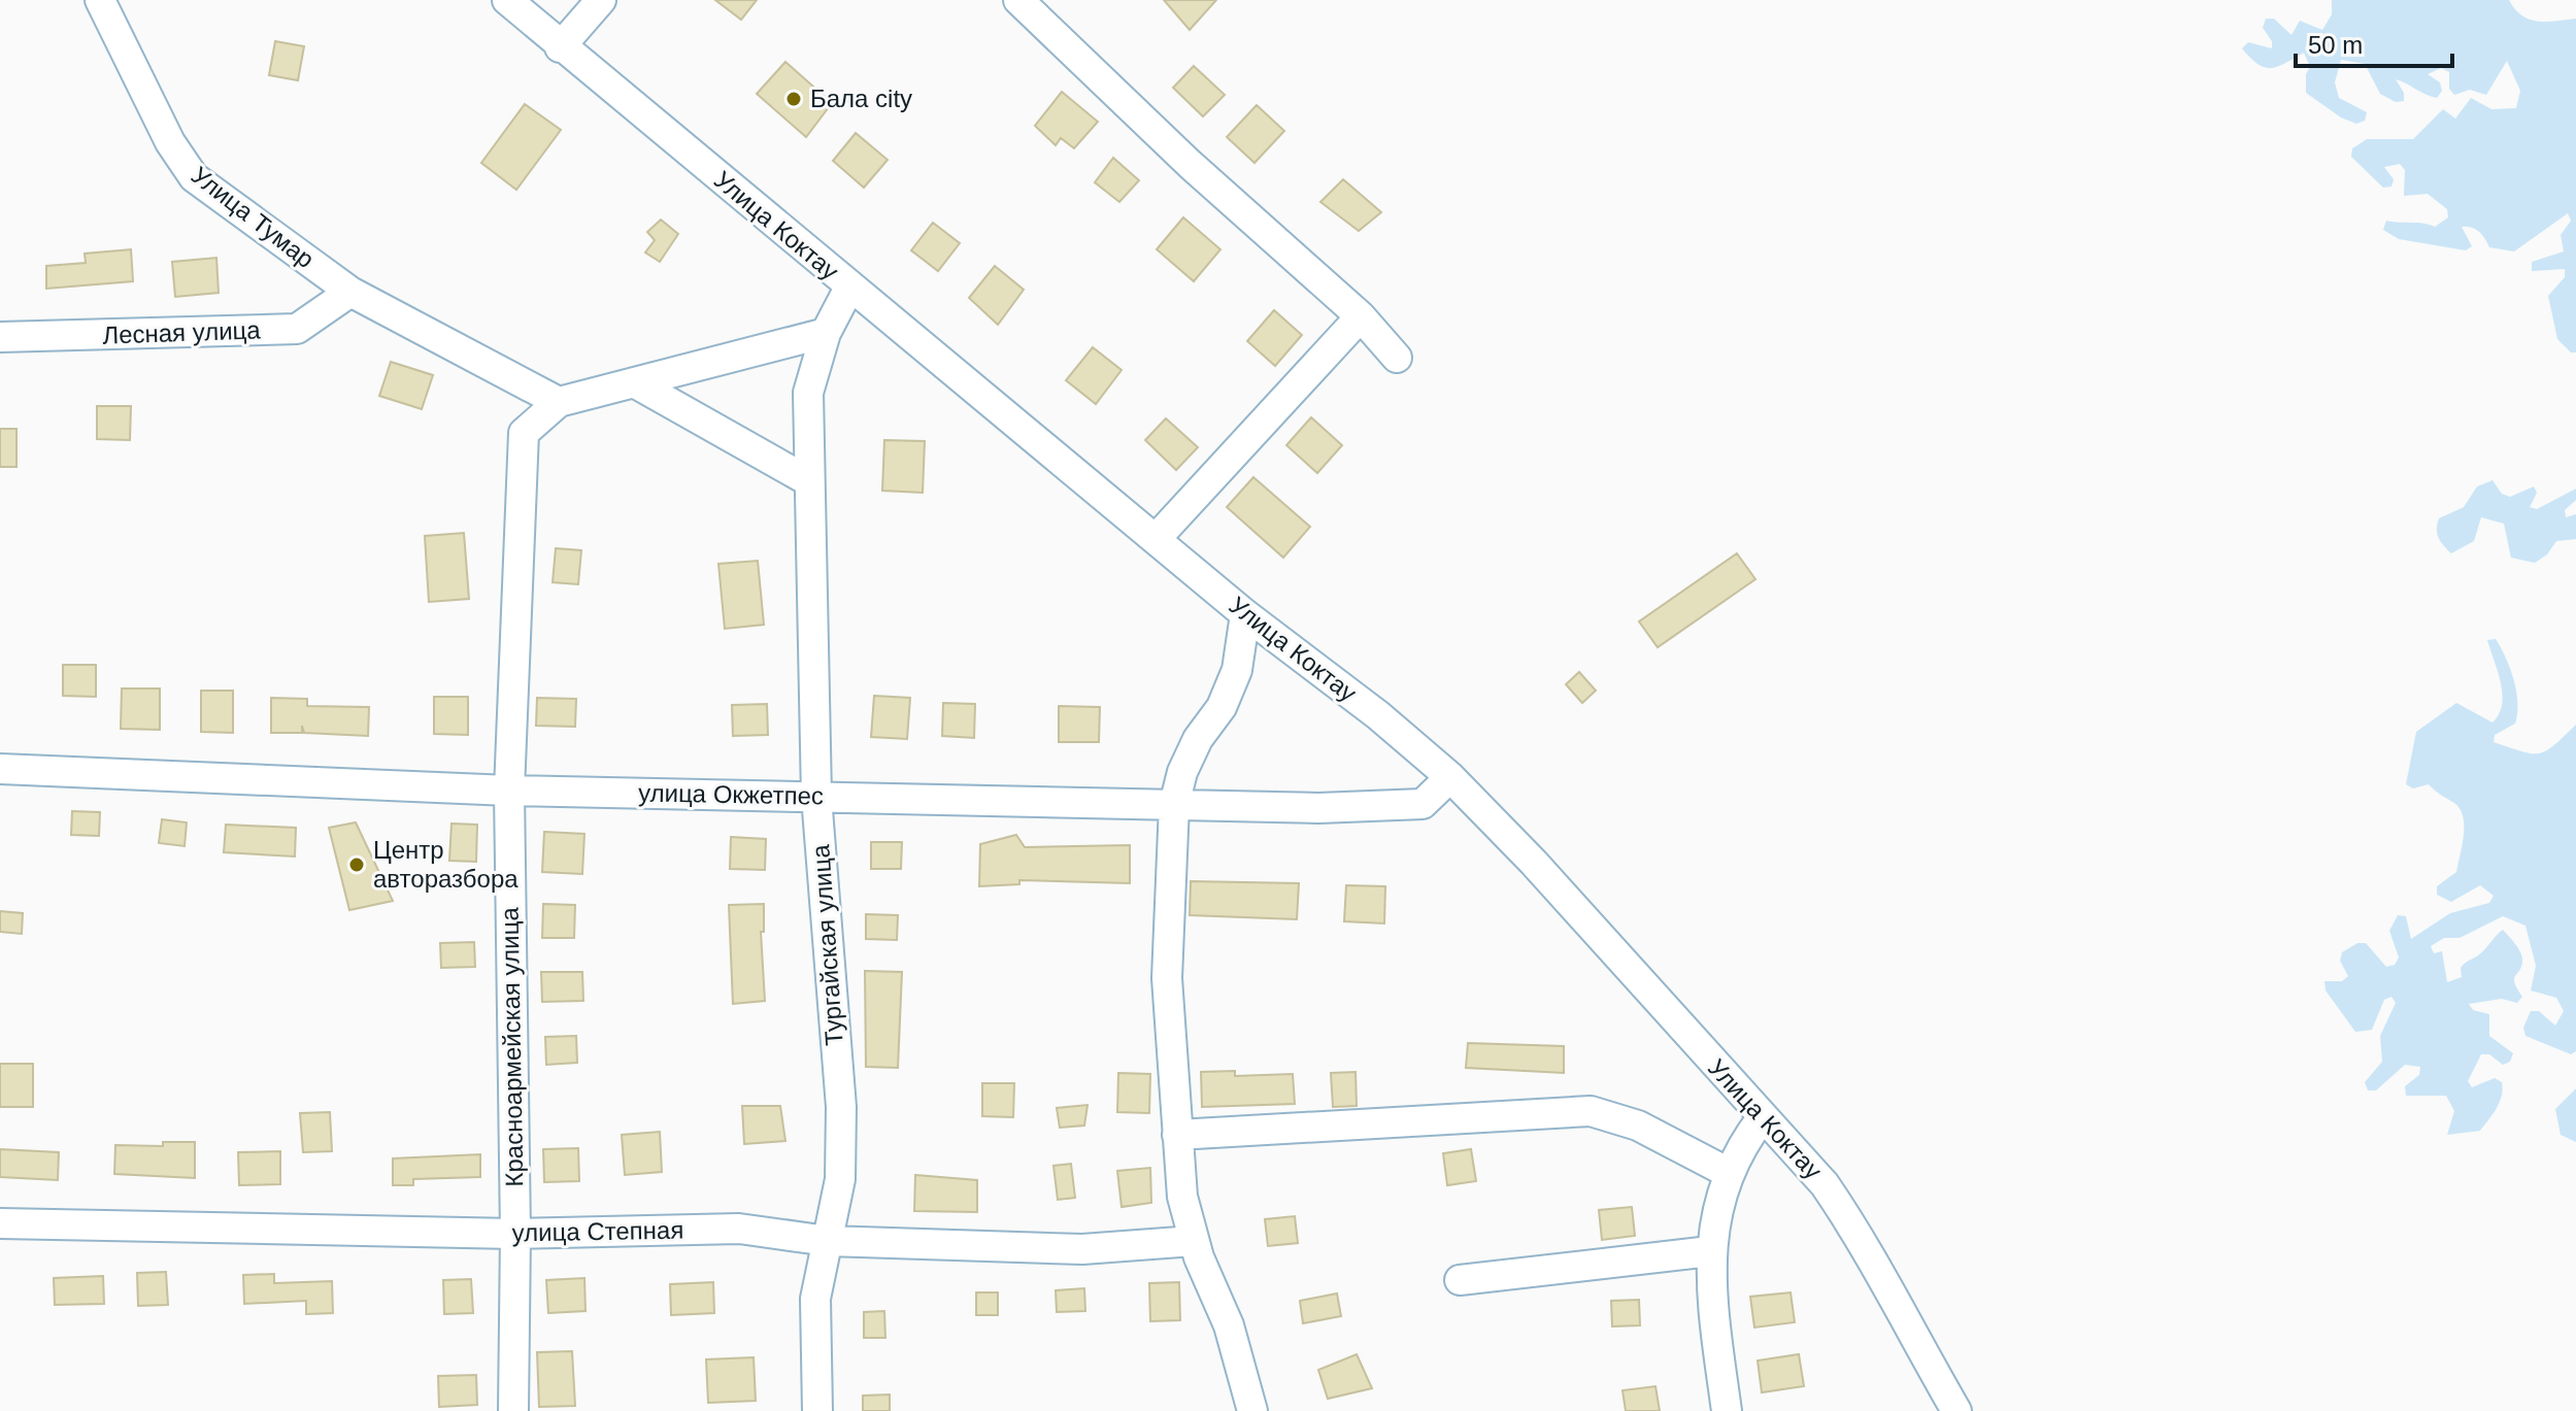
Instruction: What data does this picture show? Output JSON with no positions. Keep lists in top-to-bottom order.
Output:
{
  "streets": {
    "street": [
      "Улица Тумар",
      "Улица Коктау",
      "Лесная улица",
      "улица Окжетпес",
      "Тургайская улица",
      "Красноармейская улица",
      "улица Степная"
    ]
  },
  "crossings": [
    ["Улица Тумар", "Лесная улица"],
    ["Улица Тумар", "Красноармейская улица"],
    ["Улица Коктау", "улица Окжетпес"],
    ["Улица Коктау", "Тургайская улица"],
    ["улица Окжетпес", "Тургайская улица"],
    ["улица Окжетпес", "Красноармейская улица"],
    ["Тургайская улица", "улица Степная"],
    ["Красноармейская улица", "улица Степная"]
  ],
  "places": ["Бала city", "Центр авторазбора"],
  "scale_bar": "50 m"
}
